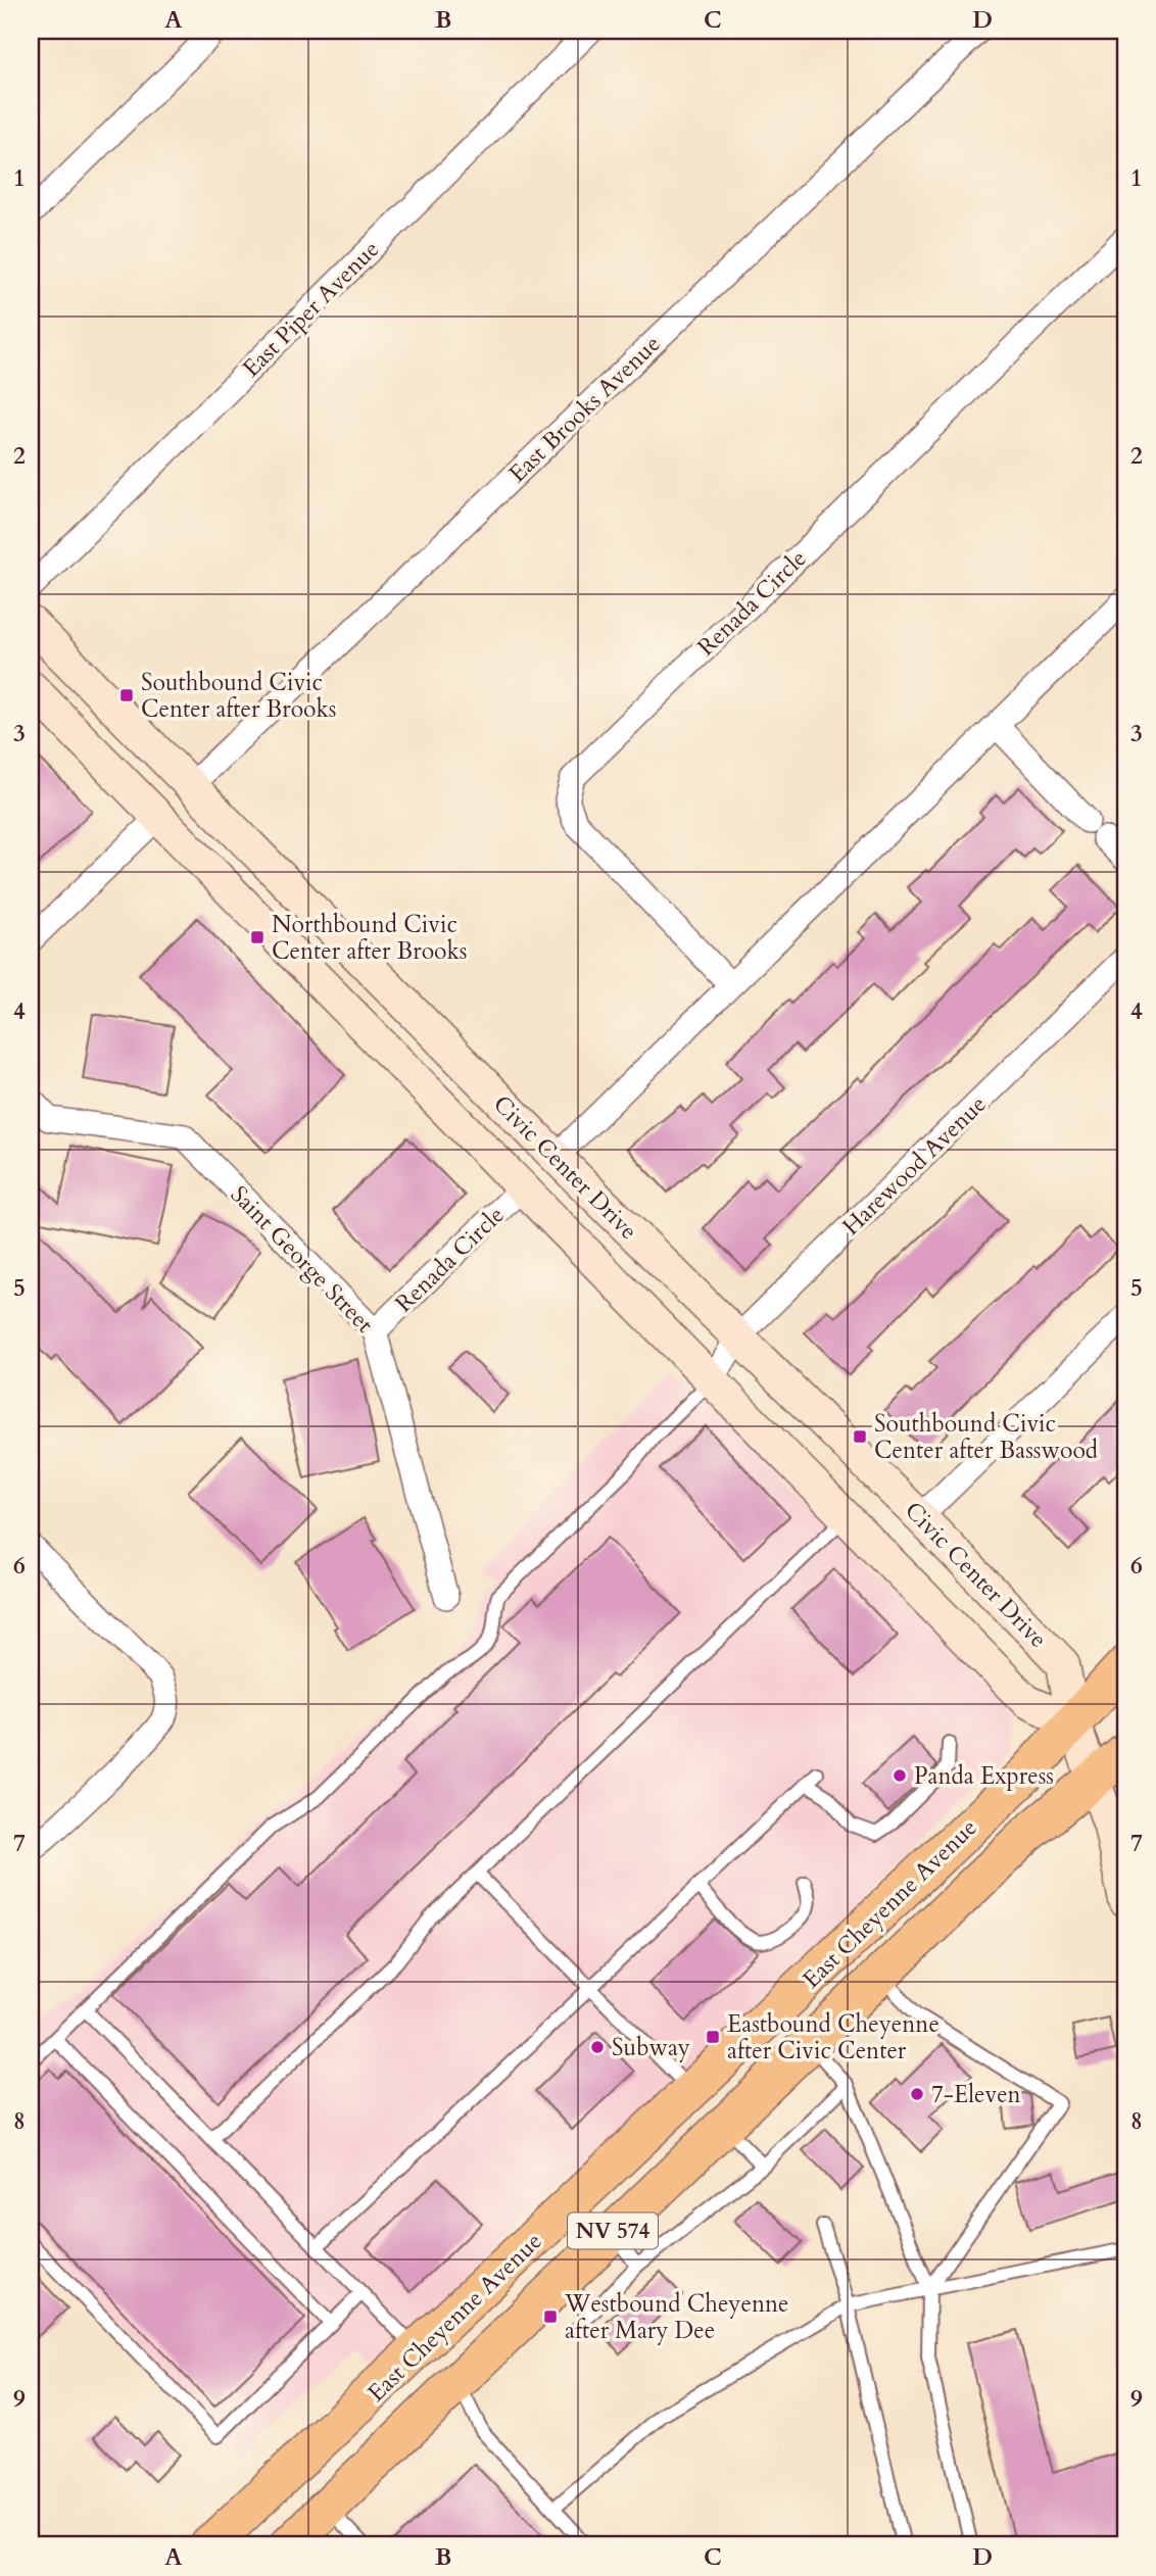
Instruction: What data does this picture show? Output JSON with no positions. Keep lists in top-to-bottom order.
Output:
{
  "streets": {
    "main road": ["Civic Center Drive", "East Cheyenne Avenue", "NV 574"],
    "street": [
      "East Piper Avenue",
      "East Brooks Avenue",
      "Renada Circle",
      "Harewood Avenue",
      "Saint George Street"
    ]
  },
  "crossings": [
    ["East Brooks Avenue", "Civic Center Drive"],
    ["Renada Circle", "Civic Center Drive"],
    ["Renada Circle", "Saint George Street"],
    ["Harewood Avenue", "Civic Center Drive"],
    ["Civic Center Drive", "East Cheyenne Avenue"]
  ],
  "places": {
    "transit": [
      "Southbound Civic Center after Brooks",
      "Northbound Civic Center after Brooks",
      "Southbound Civic Center after Basswood",
      "Eastbound Cheyenne after Civic Center",
      "Westbound Cheyenne after Mary Dee"
    ],
    "other": ["Panda Express", "Subway", "7-Eleven"]
  },
  "grid": {
    "columns": [
      "A",
      "B",
      "C",
      "D"
    ],
    "rows": [
      "1",
      "2",
      "3",
      "4",
      "5",
      "6",
      "7",
      "8",
      "9"
    ]
  }
}
